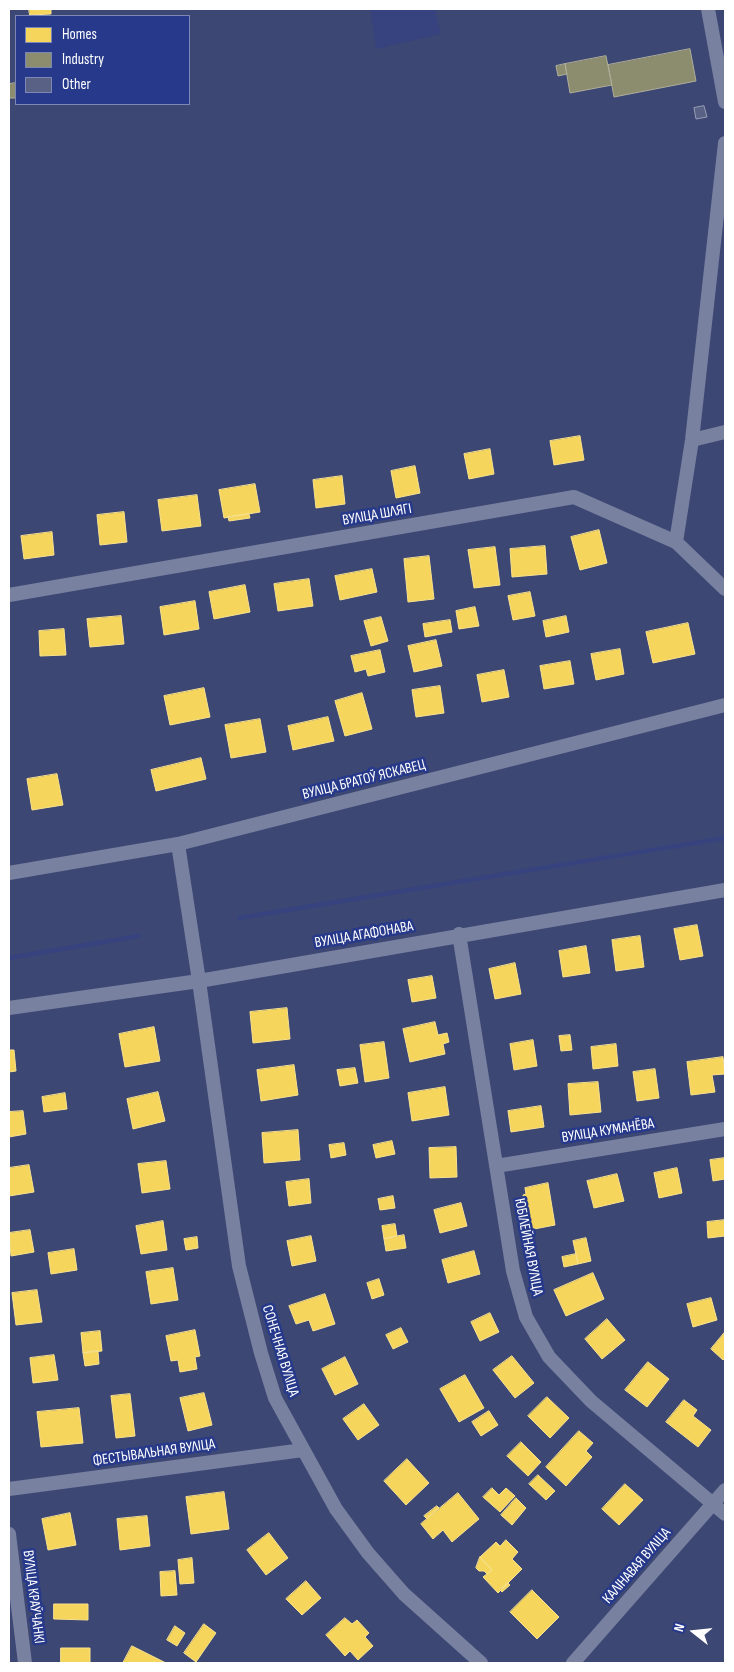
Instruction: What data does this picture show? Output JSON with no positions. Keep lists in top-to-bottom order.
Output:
{
  "streets": {
    "street": [
      "ВУЛІЦА ШЛЯГІ",
      "ВУЛІЦА БРАТОЎ ЯСКАВЕЦ",
      "ВУЛІЦА АГАФОНАВА",
      "ВУЛІЦА КУМАНЁВА",
      "ЮБІЛЕЙНАЯ ВУЛІЦА",
      "СОНЕЧНАЯ ВУЛІЦА",
      "ФЕСТЫВАЛЬНАЯ ВУЛІЦА",
      "КАЛІНАВАЯ ВУЛІЦА",
      "ВУЛІЦА КРАЎЧАНКІ"
    ]
  },
  "crossings": [
    ["ВУЛІЦА БРАТОЎ ЯСКАВЕЦ", "СОНЕЧНАЯ ВУЛІЦА"],
    ["ВУЛІЦА АГАФОНАВА", "ЮБІЛЕЙНАЯ ВУЛІЦА"],
    ["ВУЛІЦА АГАФОНАВА", "СОНЕЧНАЯ ВУЛІЦА"],
    ["ВУЛІЦА КУМАНЁВА", "ЮБІЛЕЙНАЯ ВУЛІЦА"],
    ["ЮБІЛЕЙНАЯ ВУЛІЦА", "КАЛІНАВАЯ ВУЛІЦА"],
    ["СОНЕЧНАЯ ВУЛІЦА", "ФЕСТЫВАЛЬНАЯ ВУЛІЦА"]
  ],
  "legend": ["Homes", "Industry", "Other"],
  "north": "left"
}
